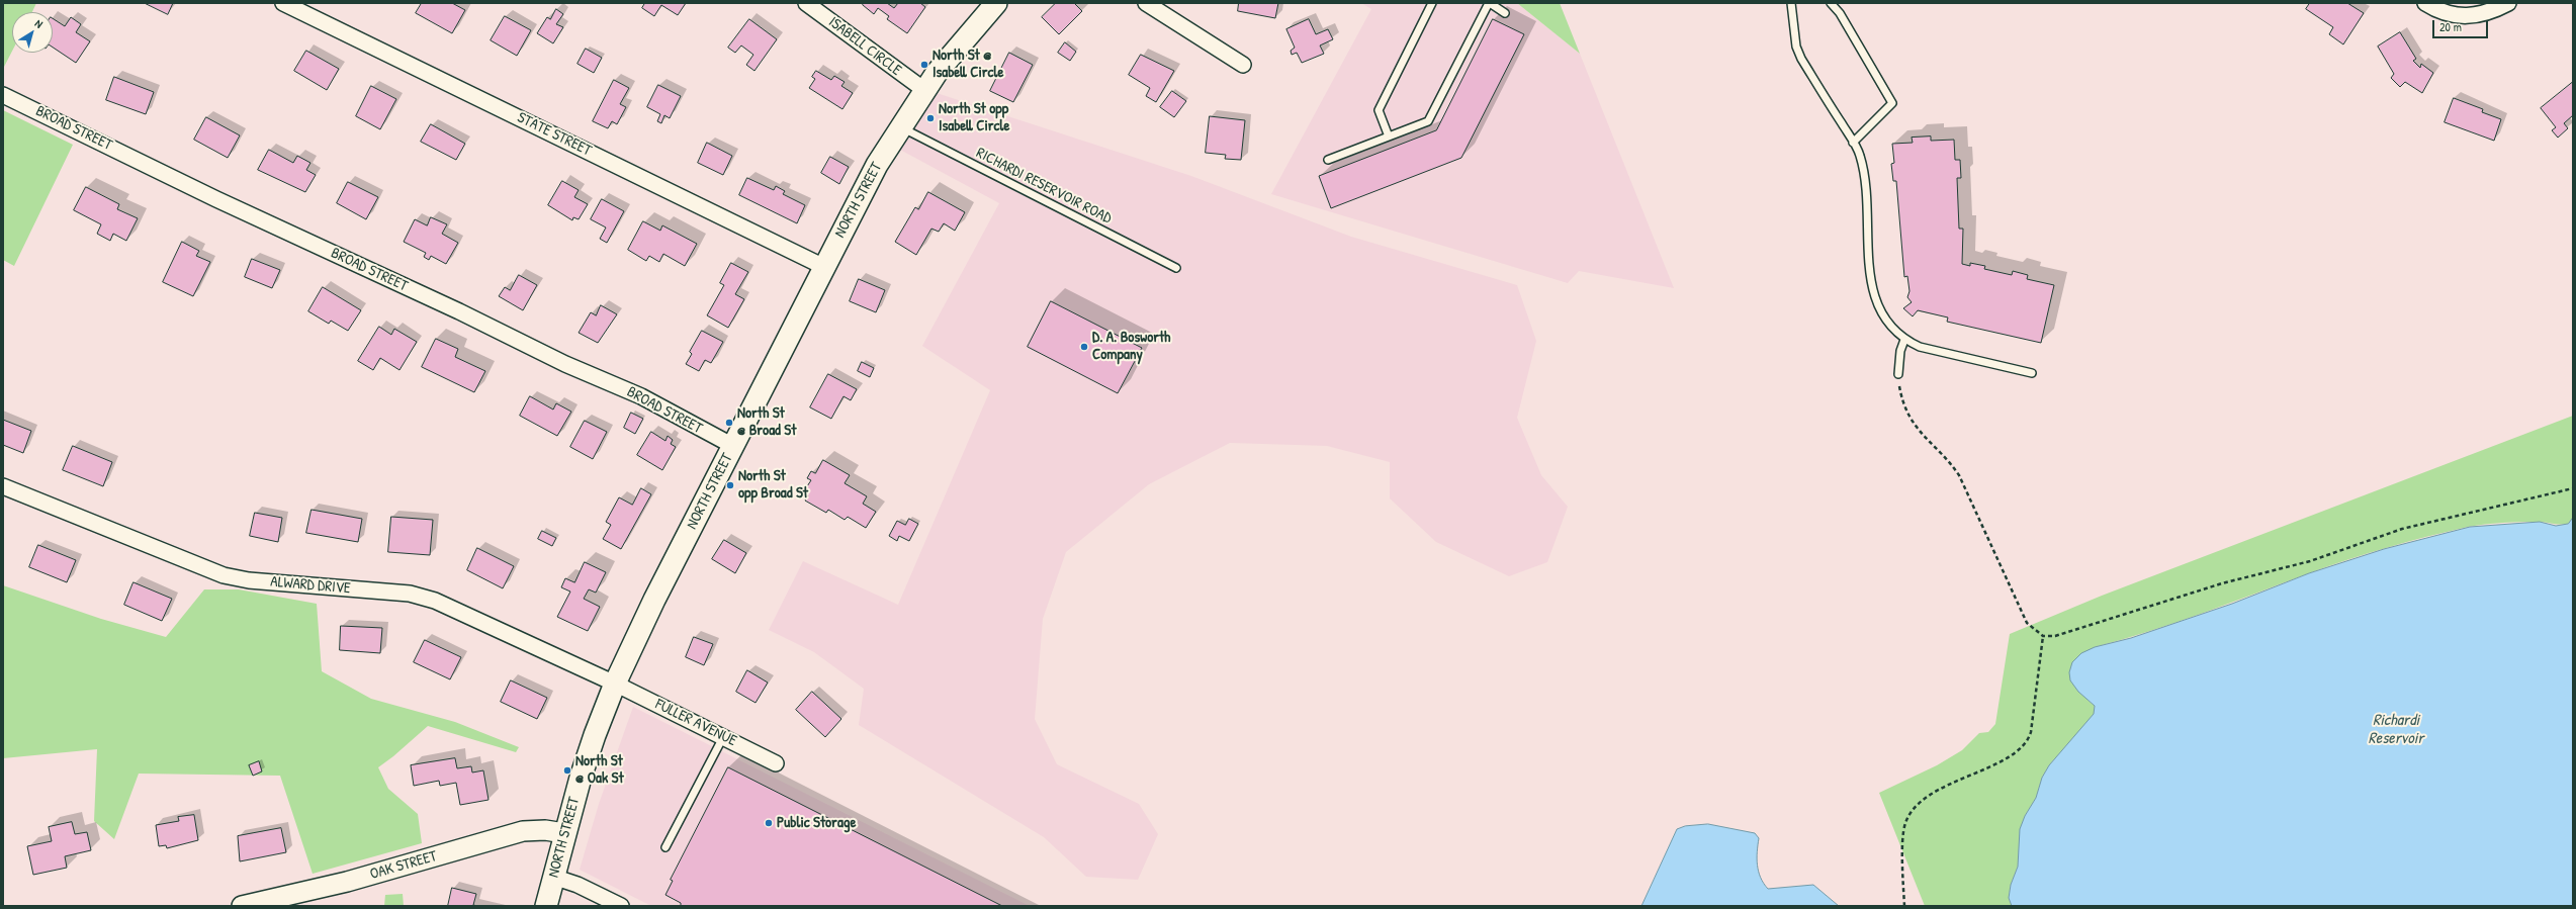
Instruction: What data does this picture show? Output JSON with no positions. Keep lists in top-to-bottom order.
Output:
{
  "streets": {
    "main road": ["NORTH STREET"],
    "street": [
      "ISABELL CIRCLE",
      "BROAD STREET",
      "STATE STREET",
      "ALWARD DRIVE",
      "FULLER AVENUE",
      "OAK STREET"
    ],
    "lane": ["RICHARDI RESERVOIR ROAD"]
  },
  "crossings": [
    ["ISABELL CIRCLE", "NORTH STREET"],
    ["BROAD STREET", "NORTH STREET"],
    ["STATE STREET", "NORTH STREET"],
    ["RICHARDI RESERVOIR ROAD", "NORTH STREET"],
    ["NORTH STREET", "ALWARD DRIVE"],
    ["NORTH STREET", "FULLER AVENUE"],
    ["NORTH STREET", "OAK STREET"],
    ["ALWARD DRIVE", "FULLER AVENUE"]
  ],
  "water": ["Richardi Reservoir"],
  "places": [
    "North St @ Isabell Circle",
    "North St opp Isabell Circle",
    "D. A. Bosworth Company",
    "North St @ Broad St",
    "North St opp Broad St",
    "North St @ Oak St",
    "Public Storage"
  ],
  "scale_bar": "20 m",
  "north": "top right"
}
